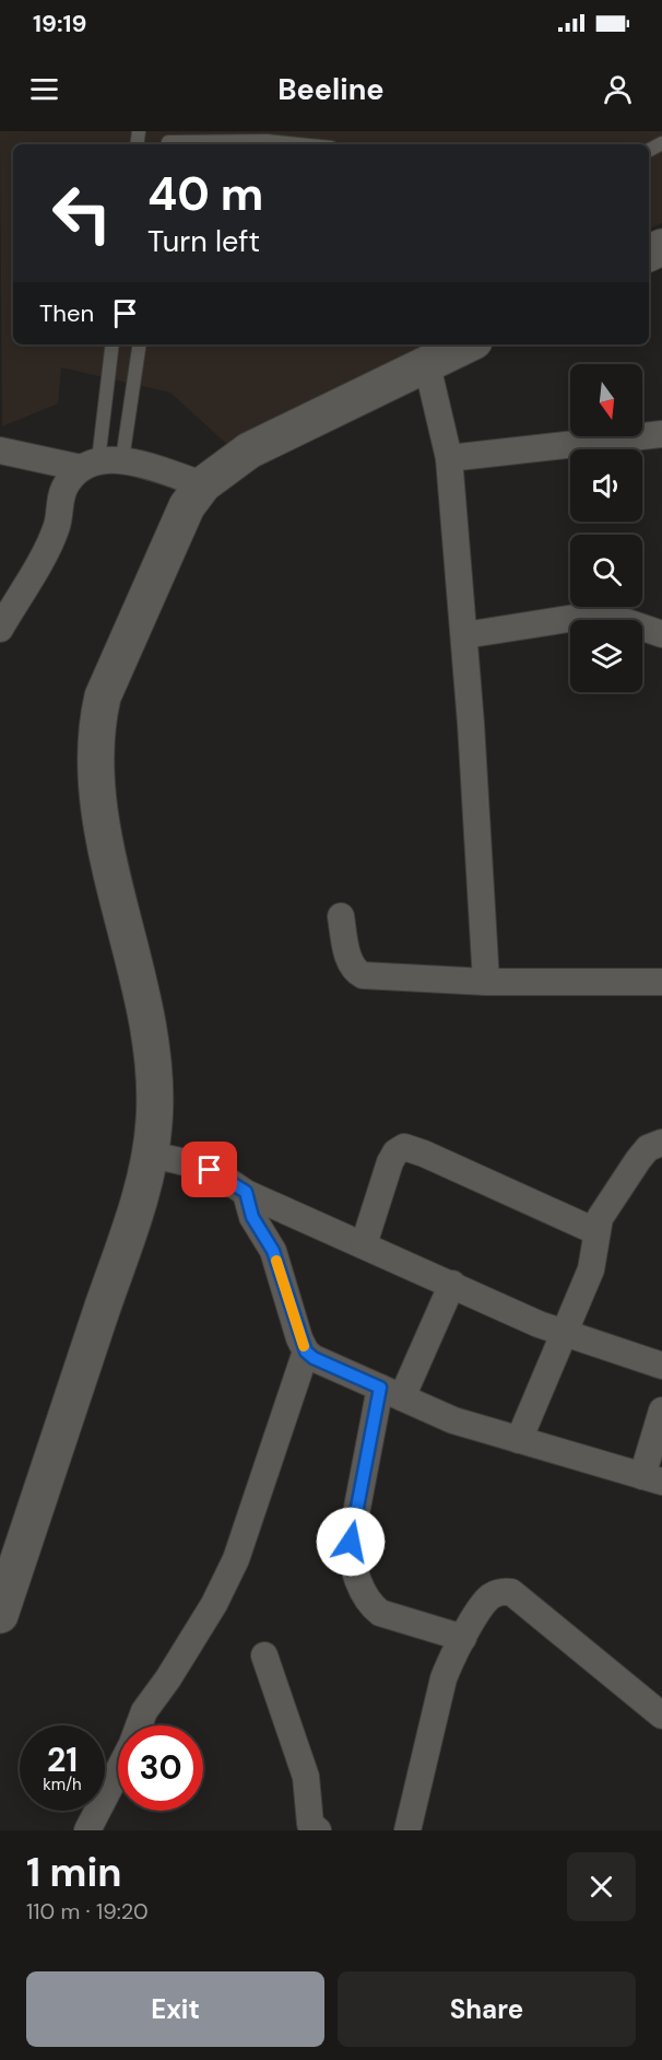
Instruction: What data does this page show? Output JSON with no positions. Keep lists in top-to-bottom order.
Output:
{
  "north": "bottom",
  "page": {
    "status": "19:19",
    "header": "Beeline",
    "turn": ["40 m", "Turn left"],
    "then": "Then",
    "speed": "21 km/h",
    "limit": "30",
    "heading": ["1 min", "110 m · 19:20"],
    "buttons": ["Exit", "Share"]
  }
}
